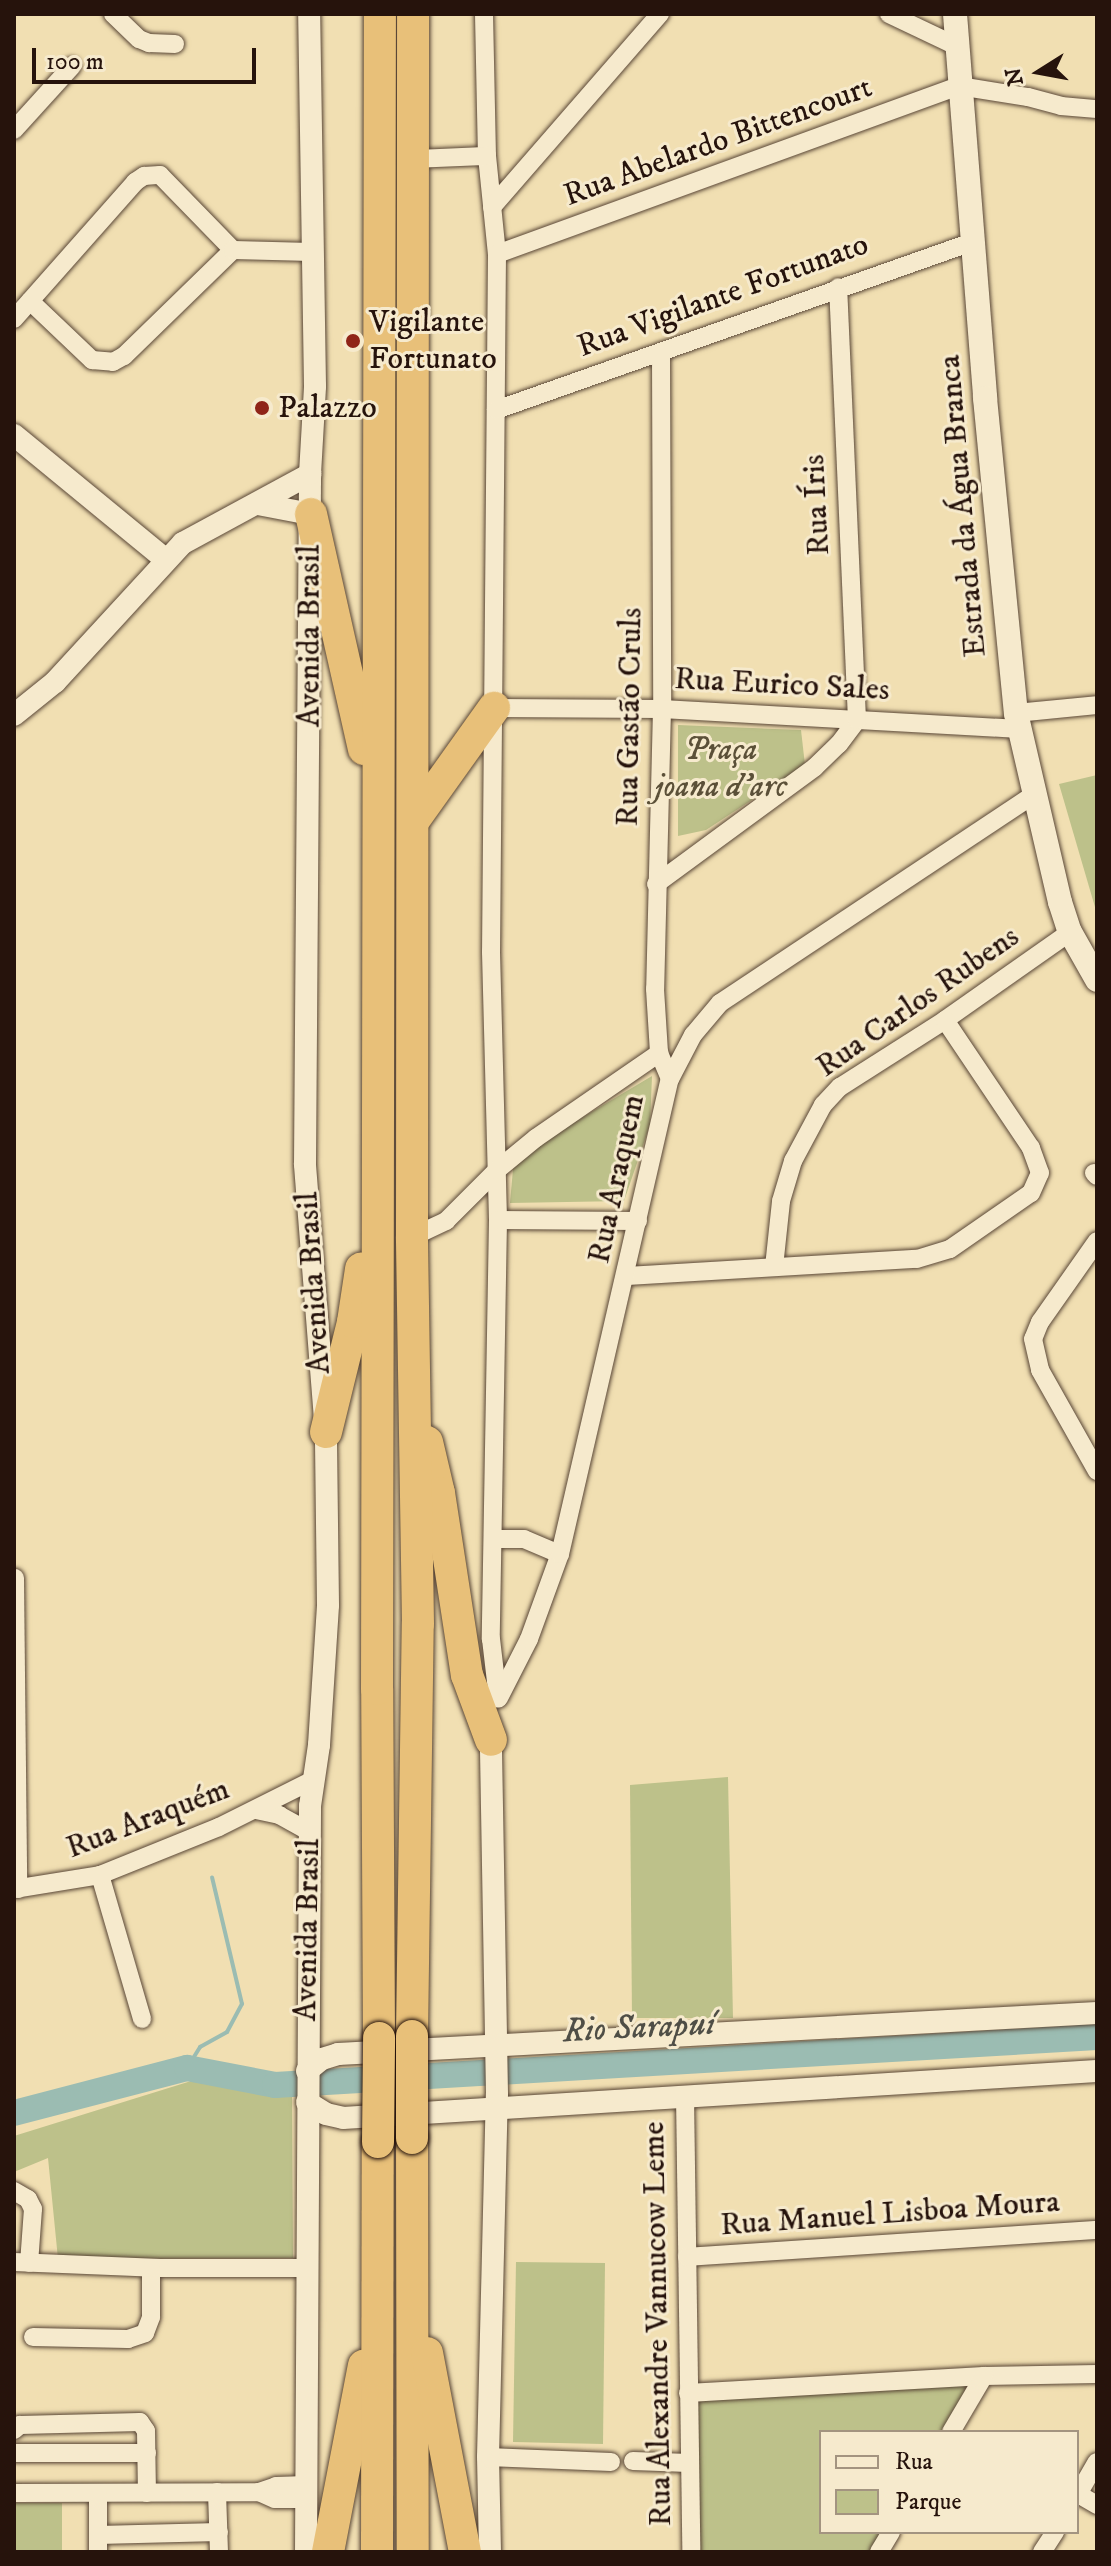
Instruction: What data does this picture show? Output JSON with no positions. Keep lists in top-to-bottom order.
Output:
{
  "streets": {
    "highway": ["Avenida Brasil"],
    "main road": ["Estrada da Água Branca"],
    "street": [
      "Rua Abelardo Bittencourt",
      "Rua Vigilante Fortunato",
      "Rua Íris",
      "Rua Eurico Sales",
      "Rua Gastão Cruls",
      "Rua Carlos Rubens",
      "Rua Araquem",
      "Rua Araquém",
      "Rua Manuel Lisboa Moura",
      "Rua Alexandre Vannucow Leme"
    ]
  },
  "crossings": [
    ["Rua Abelardo Bittencourt", "Estrada da Água Branca"],
    ["Rua Vigilante Fortunato", "Rua Íris"],
    ["Rua Vigilante Fortunato", "Estrada da Água Branca"],
    ["Rua Vigilante Fortunato", "Rua Gastão Cruls"],
    ["Rua Íris", "Rua Eurico Sales"],
    ["Estrada da Água Branca", "Rua Eurico Sales"],
    ["Estrada da Água Branca", "Rua Carlos Rubens"],
    ["Estrada da Água Branca", "Rua Araquem"],
    ["Avenida Brasil", "Rua Araquém"],
    ["Rua Eurico Sales", "Rua Gastão Cruls"],
    ["Rua Gastão Cruls", "Rua Araquem"],
    ["Rua Manuel Lisboa Moura", "Rua Alexandre Vannucow Leme"]
  ],
  "water": ["Rio Sarapuí"],
  "parks": ["Praça joana d'arc"],
  "places": ["Vigilante Fortunato", "Palazzo"],
  "legend": ["Rua", "Parque"],
  "scale_bar": "100 m",
  "north": "left"
}
